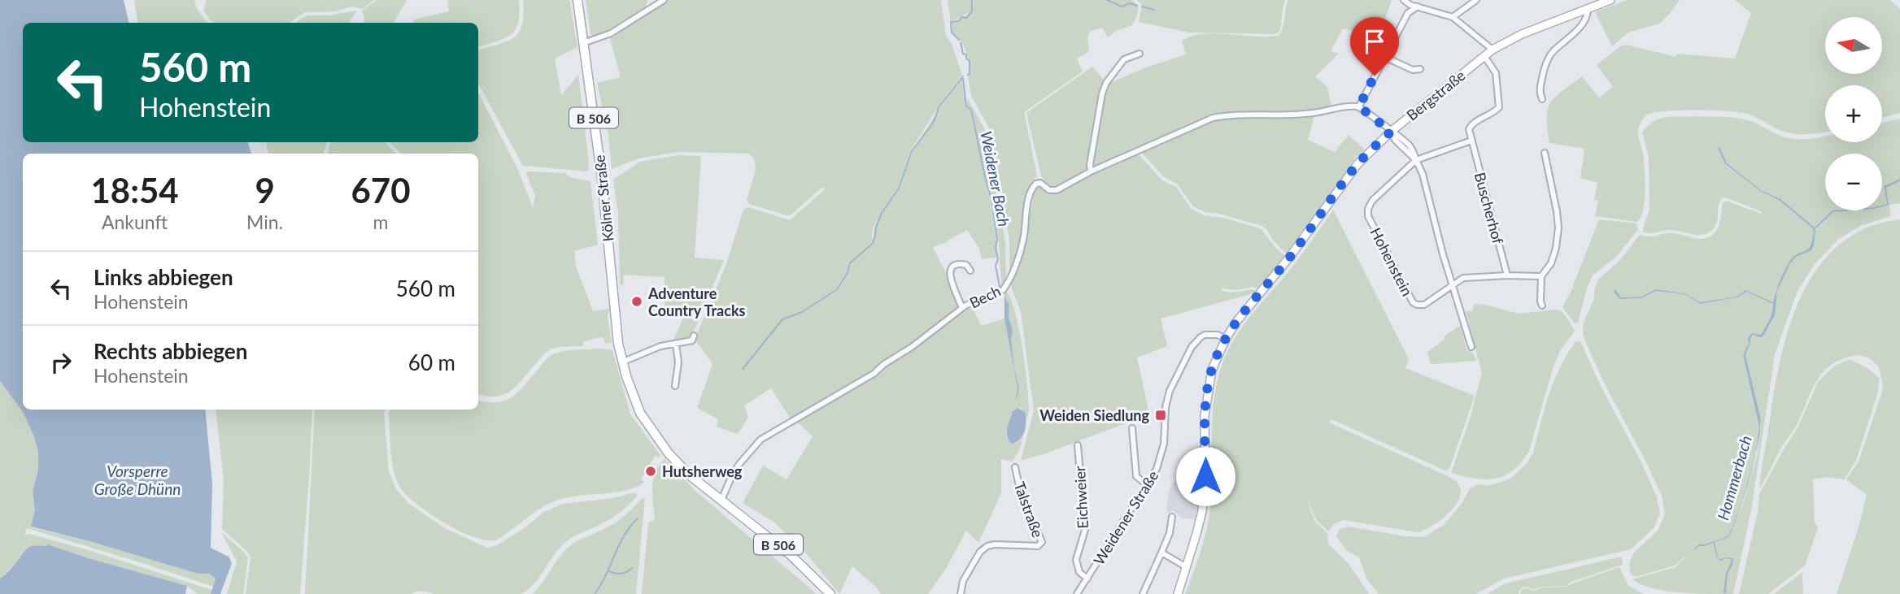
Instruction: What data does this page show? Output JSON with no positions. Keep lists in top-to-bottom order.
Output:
{
  "streets": {
    "main road": ["Bergstraße", "B 506", "Kölner Straße"],
    "street": [
      "Buscherhof",
      "Hohenstein",
      "Bech",
      "Eichweier",
      "Talstraße",
      "Weidener Straße"
    ]
  },
  "crossings": [
    ["Bergstraße", "Weidener Straße"],
    ["Eichweier", "Weidener Straße"]
  ],
  "water": ["Weidener Bach", "Vorsperre Große Dhünn", "Hommerbach"],
  "places": {
    "other": ["Adventure Country Tracks", "Hutsherweg"],
    "transit": ["Weiden Siedlung"]
  },
  "north": "left",
  "page": {
    "map_buttons": ["+", "−"],
    "turn": ["560 m", "Hohenstein"],
    "eta": [
      "18:54",
      "Ankunft",
      "9",
      "Min.",
      "670",
      "m"
    ],
    "list": [
      {
        "name": "Links abbiegen",
        "note": "Hohenstein",
        "value": "560 m"
      },
      {
        "name": "Rechts abbiegen",
        "note": "Hohenstein",
        "value": "60 m"
      }
    ]
  }
}
